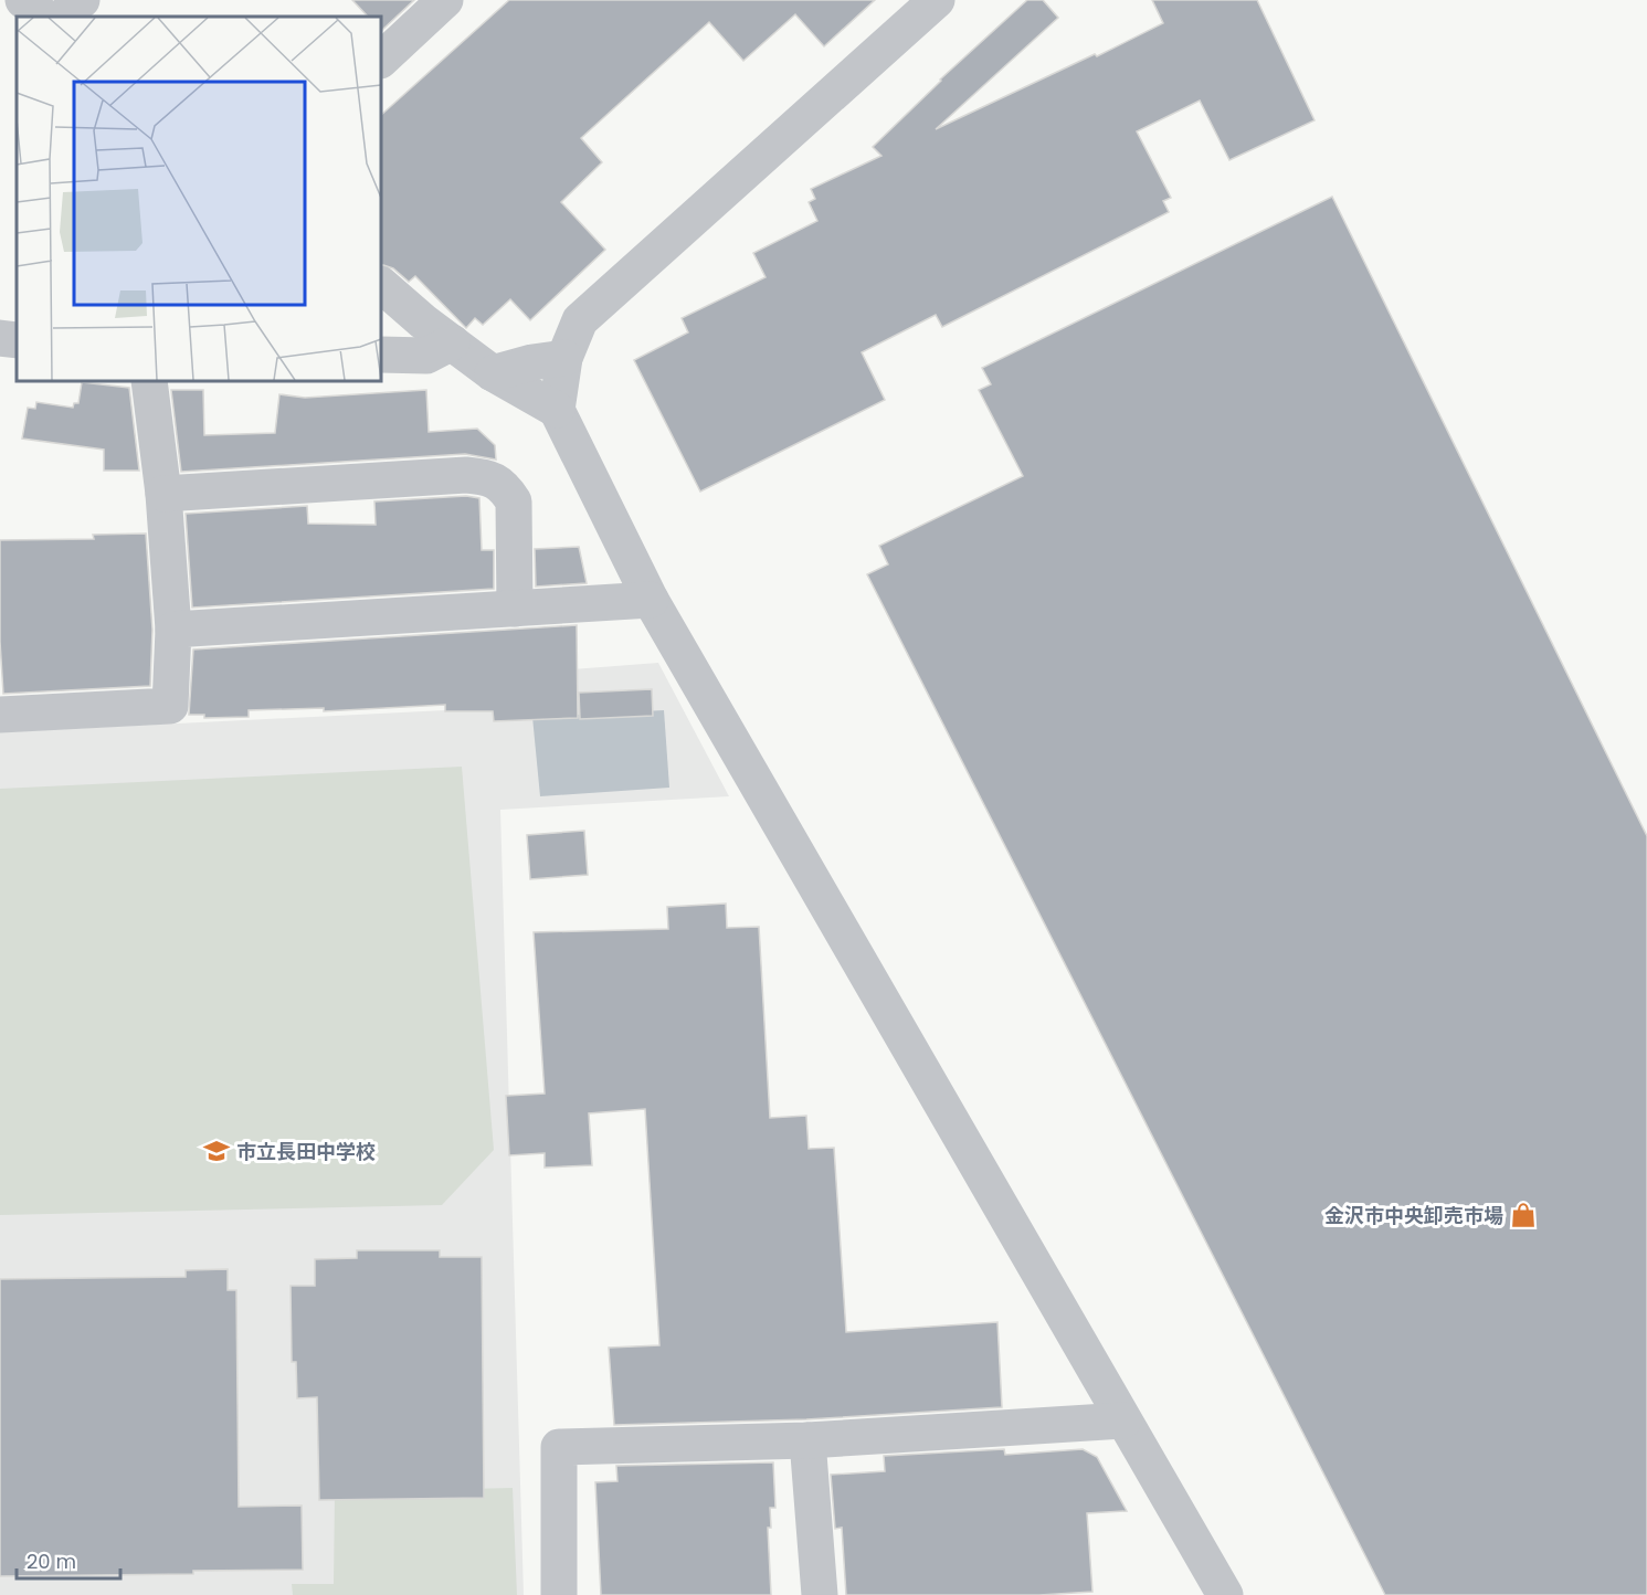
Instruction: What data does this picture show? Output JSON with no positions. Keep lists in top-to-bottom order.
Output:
{
  "places": {
    "school or university": ["市立長田中学校"],
    "shop": ["金沢市中央卸売市場"]
  },
  "scale_bar": "20 m"
}
